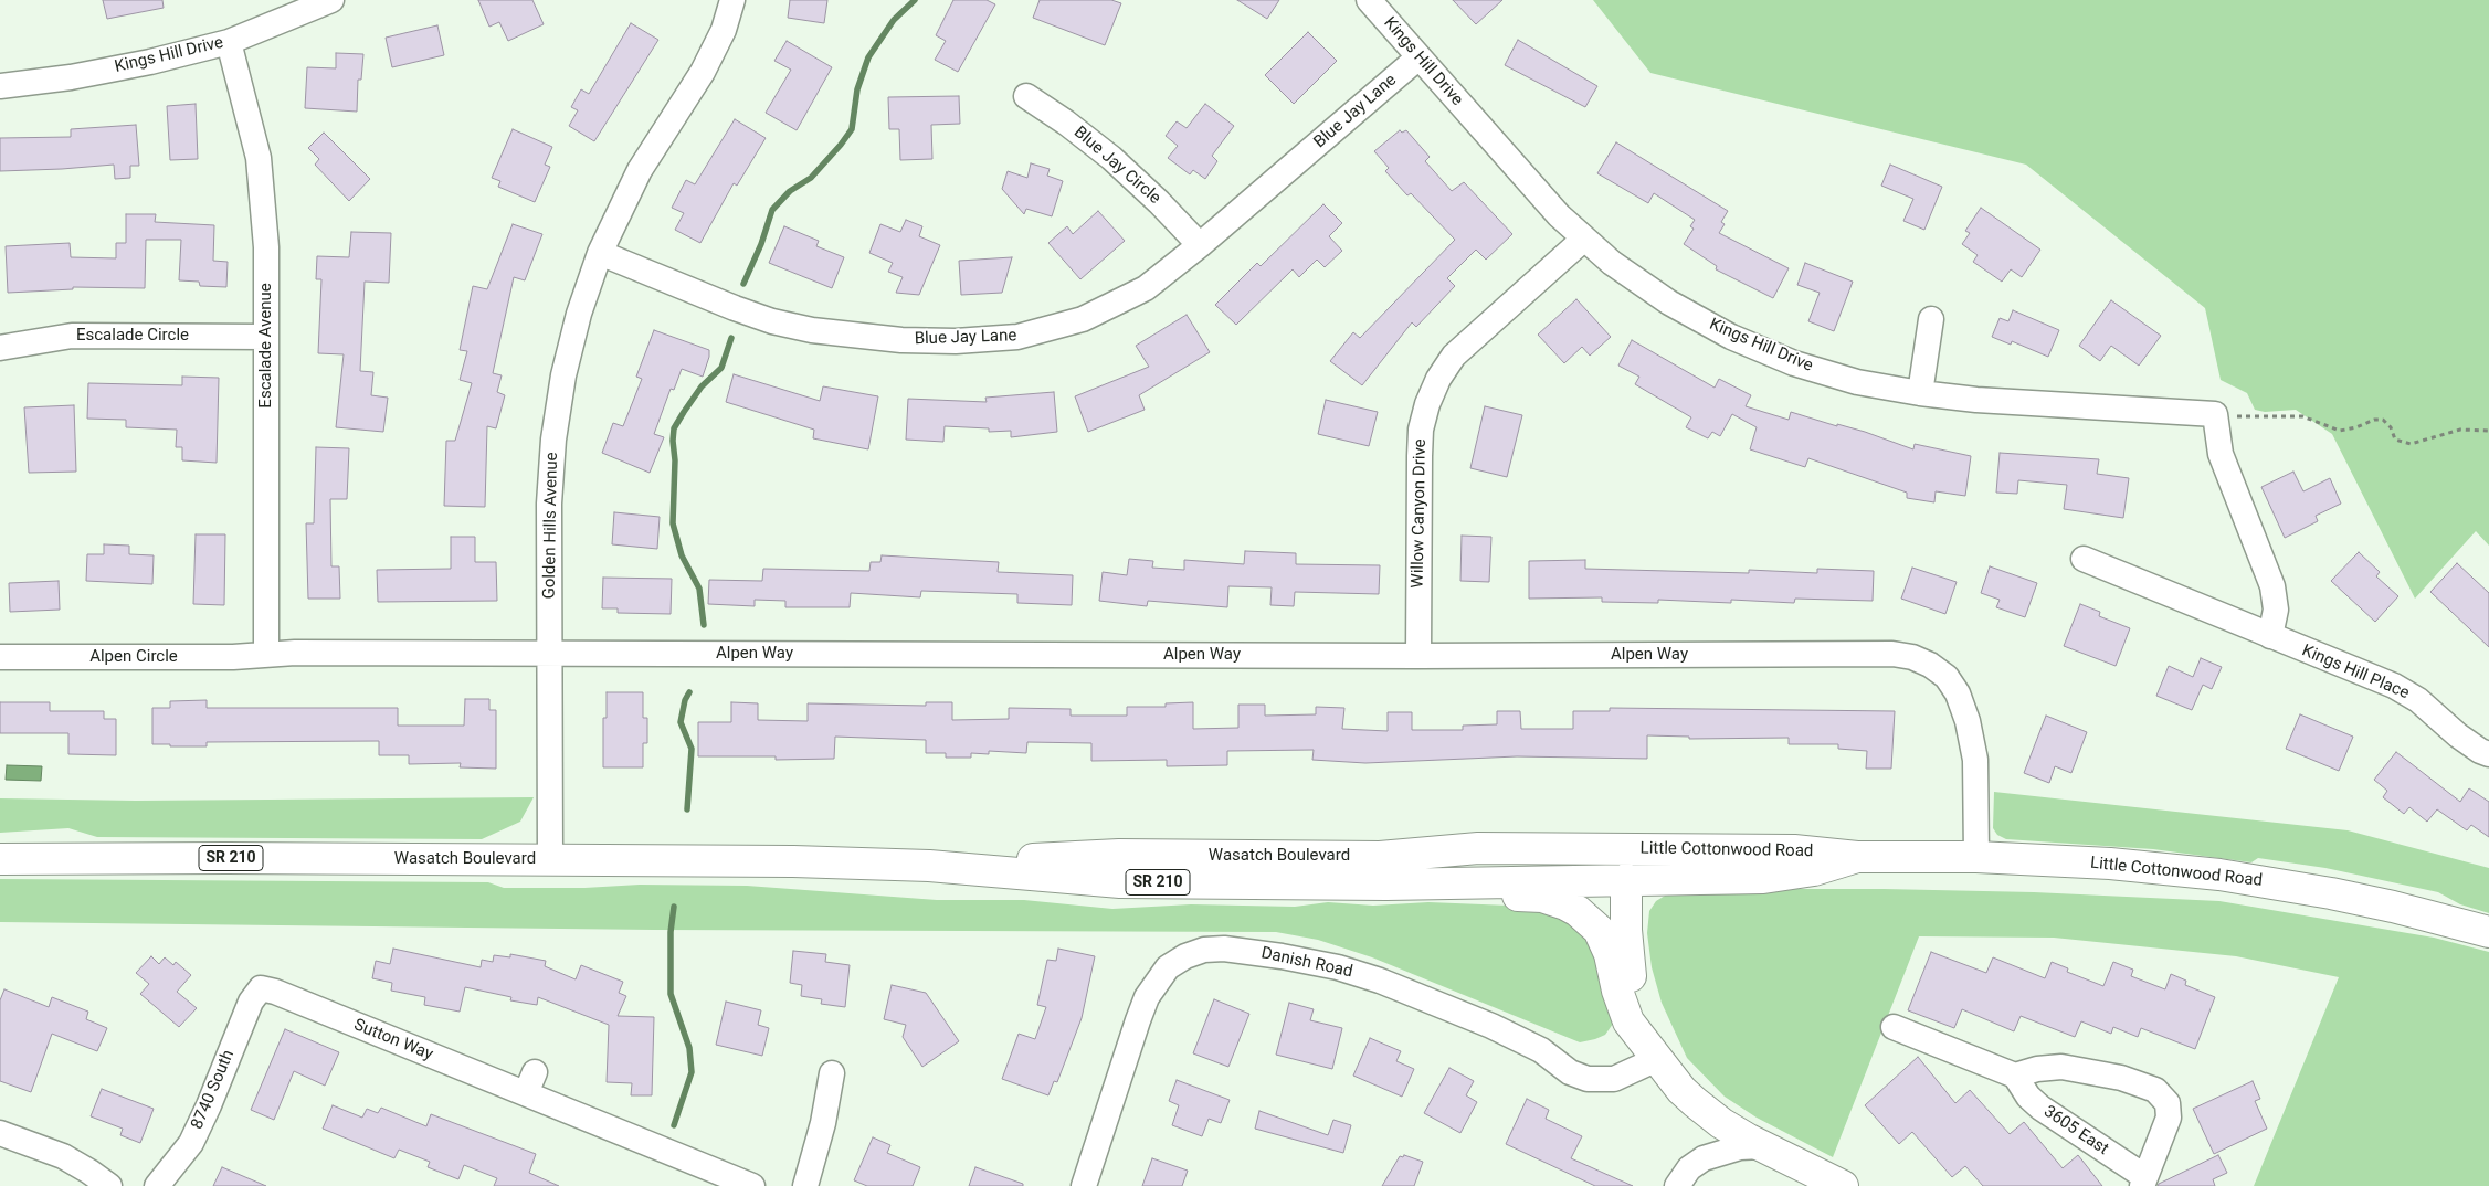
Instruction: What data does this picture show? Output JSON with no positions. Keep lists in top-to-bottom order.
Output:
{
  "streets": {
    "main road": ["Little Cottonwood Road", "Wasatch Boulevard", "SR 210"],
    "street": [
      "Kings Hill Drive",
      "Blue Jay Lane",
      "Blue Jay Circle",
      "Escalade Circle",
      "Escalade Avenue",
      "Willow Canyon Drive",
      "Golden Hills Avenue",
      "Alpen Way",
      "Alpen Circle",
      "Kings Hill Place",
      "Danish Road",
      "Sutton Way",
      "8740 South",
      "3605 East"
    ]
  },
  "crossings": [
    ["Kings Hill Drive", "Blue Jay Lane"],
    ["Kings Hill Drive", "Escalade Avenue"],
    ["Kings Hill Drive", "Willow Canyon Drive"],
    ["Blue Jay Lane", "Blue Jay Circle"],
    ["Blue Jay Lane", "Golden Hills Avenue"],
    ["Escalade Circle", "Escalade Avenue"],
    ["Escalade Avenue", "Alpen Way"],
    ["Escalade Avenue", "Alpen Circle"],
    ["Willow Canyon Drive", "Alpen Way"],
    ["Golden Hills Avenue", "Alpen Way"],
    ["Golden Hills Avenue", "Wasatch Boulevard"],
    ["Alpen Way", "Alpen Circle"],
    ["Alpen Way", "Little Cottonwood Road"],
    ["Little Cottonwood Road", "Wasatch Boulevard"],
    ["Wasatch Boulevard", "Danish Road"],
    ["Sutton Way", "8740 South"]
  ]
}
